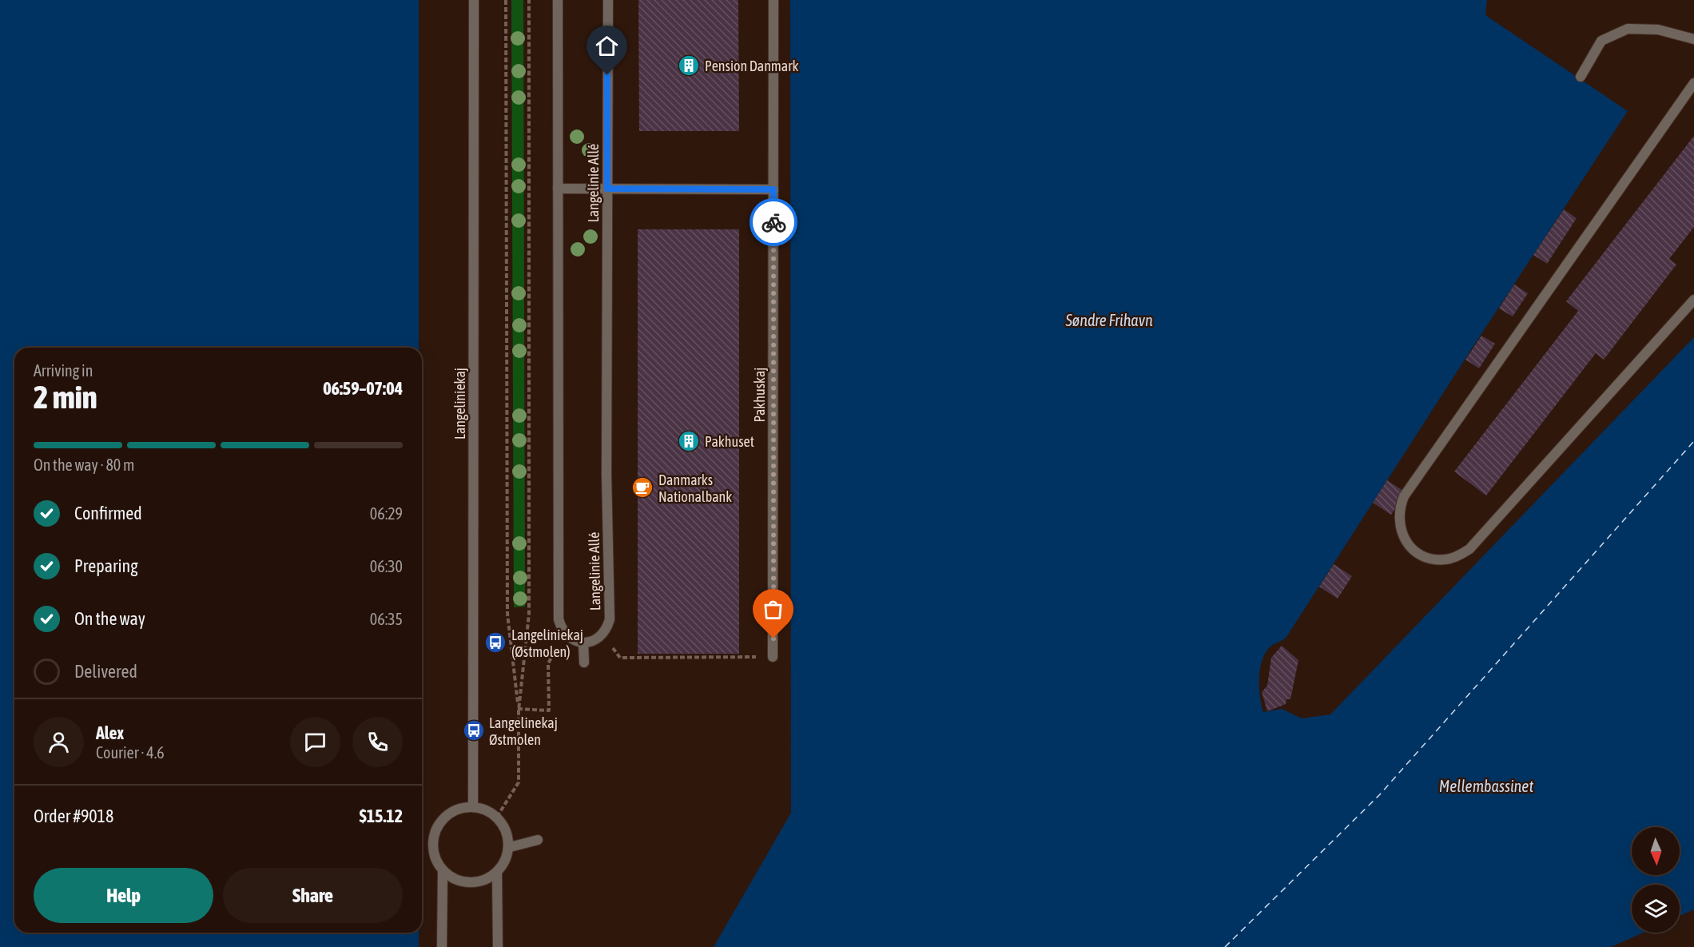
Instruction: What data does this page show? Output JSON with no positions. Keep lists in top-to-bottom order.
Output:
{
  "streets": {
    "street": ["Langelinie Allé", "Pakhuskaj", "Langeliniekaj"]
  },
  "water": ["Søndre Frihavn", "Mellembassinet"],
  "places": {
    "building": ["Pension Danmark", "Pakhuset"],
    "cafe": ["Danmarks Nationalbank"],
    "bus stop": ["Langeliniekaj (Østmolen)", "Langelinekaj Østmolen"]
  },
  "north": "bottom",
  "page": {
    "heading": ["2 min", "Arriving in", "06:59–07:04"],
    "panel": [
      "Alex",
      "Courier · 4.6",
      "Order #9018",
      "$15.12"
    ],
    "bar": "On the way · 80 m",
    "list": [
      ["Confirmed", "06:29"],
      ["Preparing", "06:30"],
      ["On the way", "06:35"],
      "Delivered"
    ],
    "buttons": ["Help", "Share"]
  }
}
